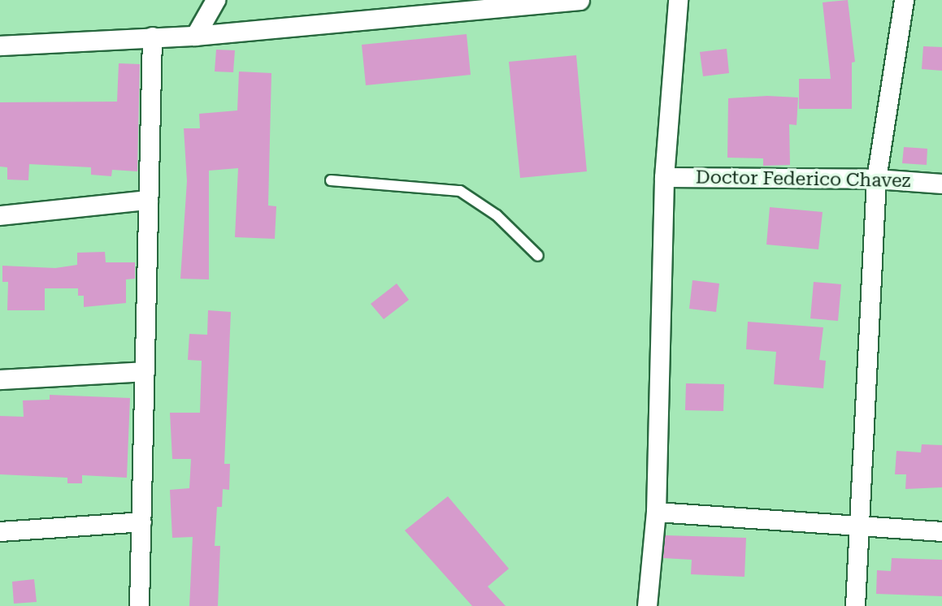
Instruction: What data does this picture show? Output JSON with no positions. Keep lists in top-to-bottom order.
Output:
{
  "streets": {
    "street": ["Doctor Federico Chavez"]
  }
}
